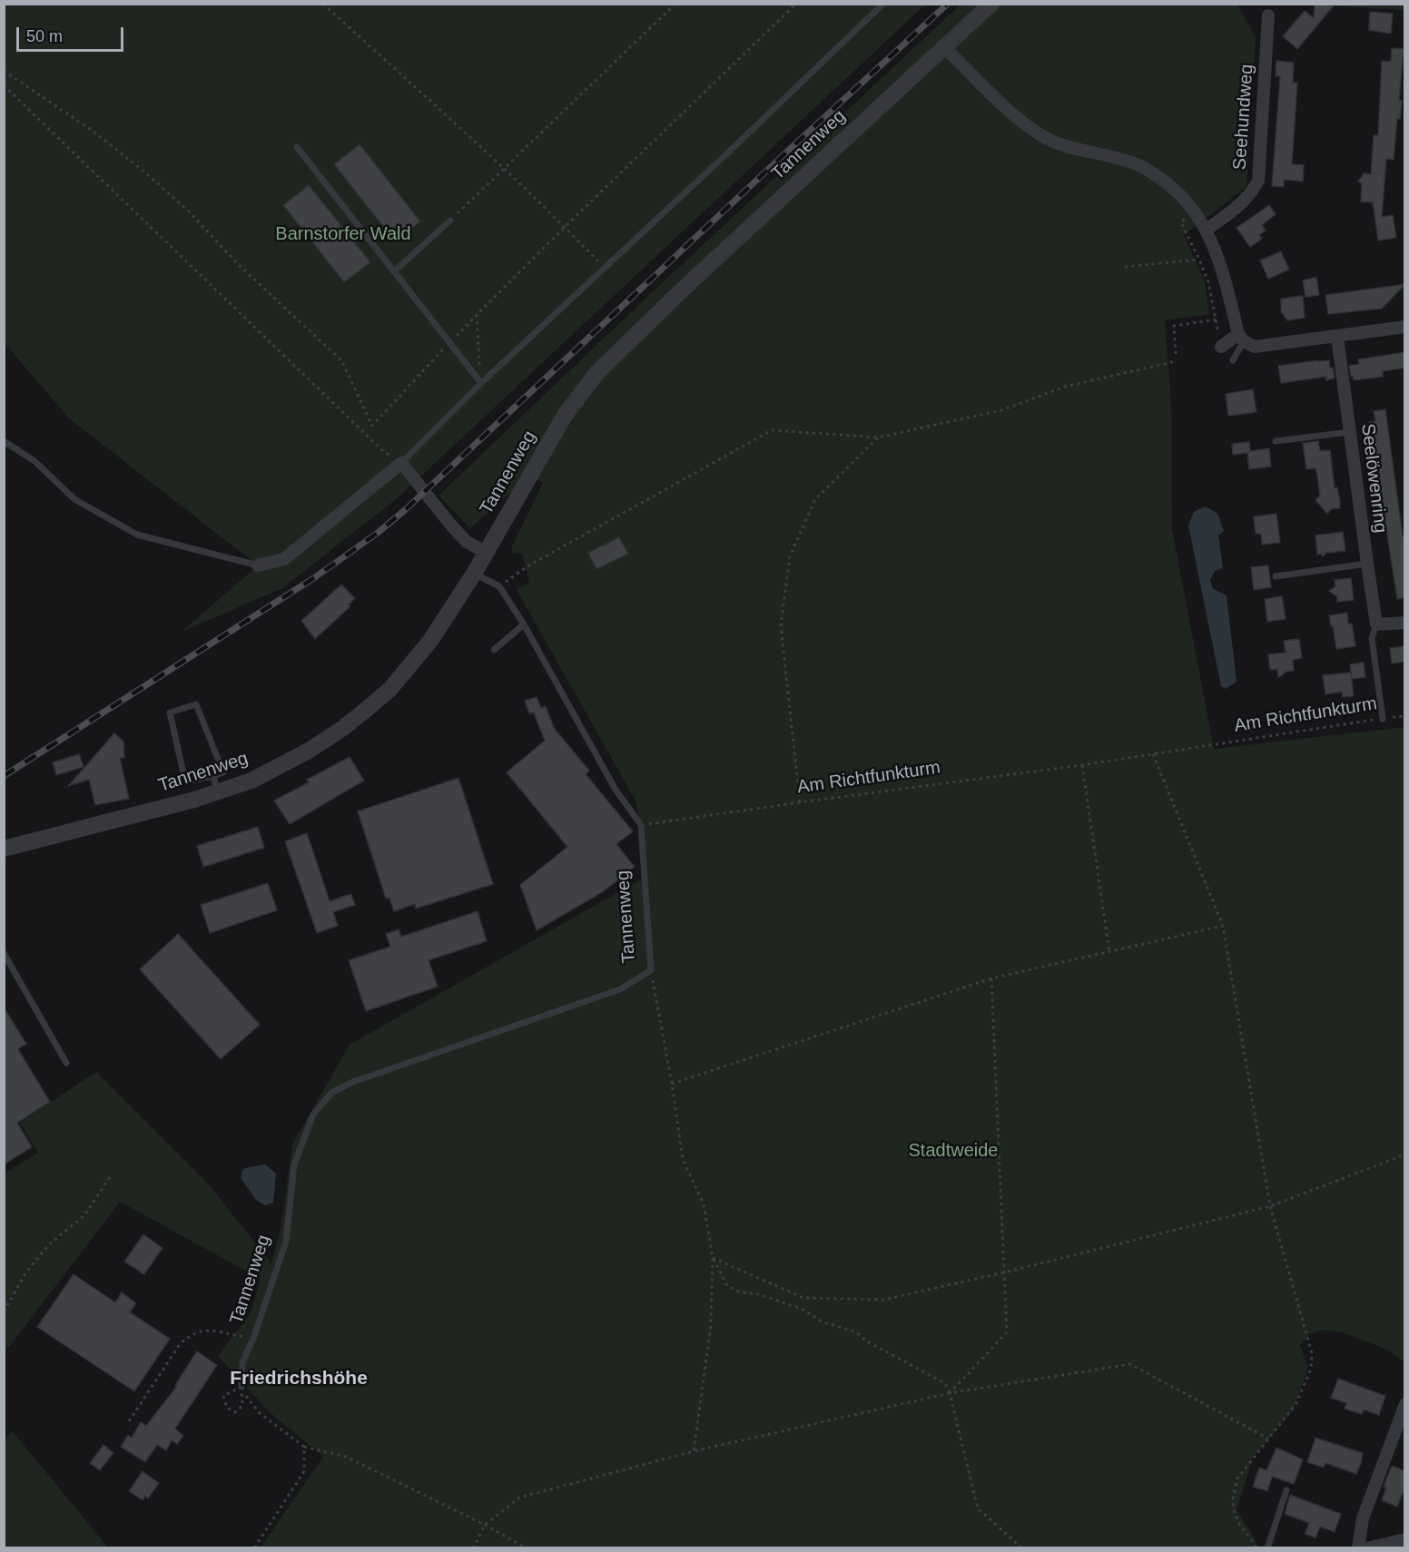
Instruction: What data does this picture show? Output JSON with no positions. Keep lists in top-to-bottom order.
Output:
{
  "streets": {
    "street": ["Seehundweg", "Tannenweg", "Seelöwenring"],
    "path": ["Am Richtfunkturm"]
  },
  "crossings": [
    ["Tannenweg", "Am Richtfunkturm"],
    ["Seelöwenring", "Am Richtfunkturm"]
  ],
  "districts": ["Friedrichshöhe"],
  "parks": ["Barnstorfer Wald", "Stadtweide"],
  "scale_bar": "50 m"
}
